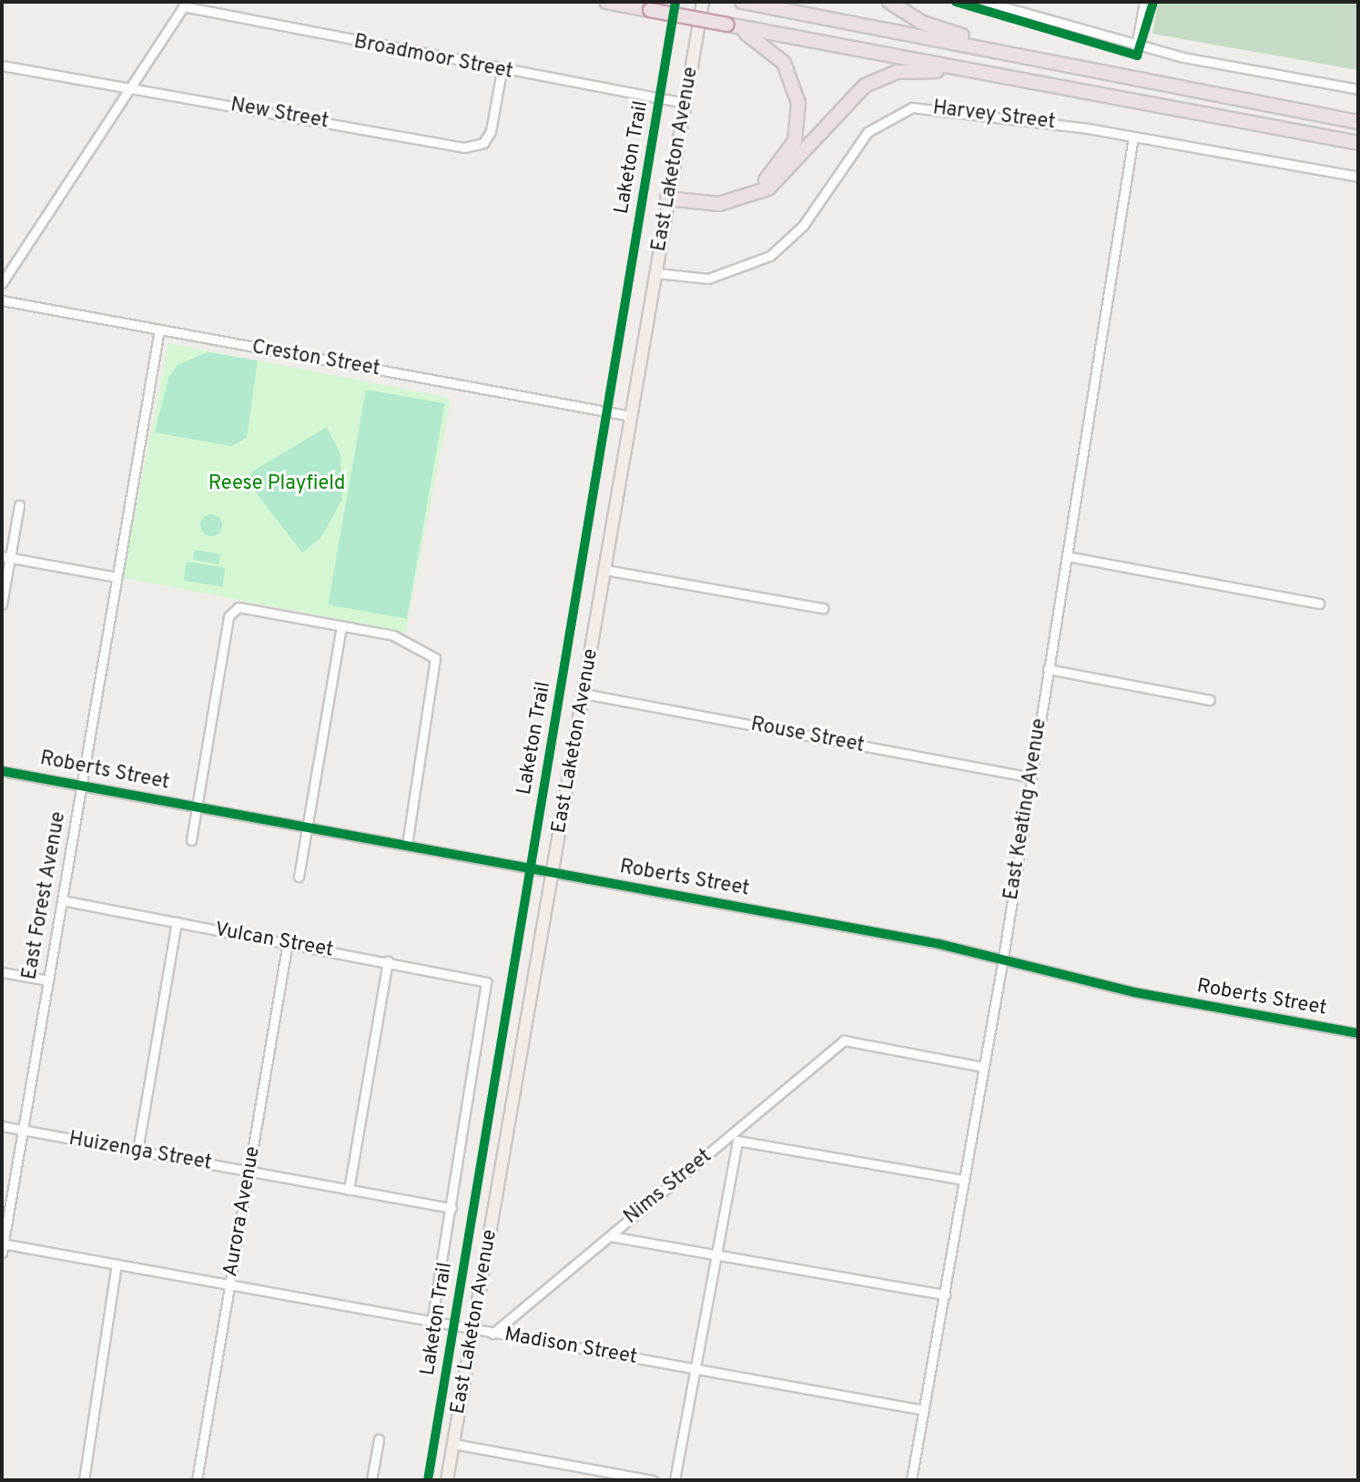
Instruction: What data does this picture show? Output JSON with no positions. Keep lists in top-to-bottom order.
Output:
{
  "streets": {
    "main road": ["East Laketon Avenue"],
    "street": [
      "Broadmoor Street",
      "New Street",
      "Harvey Street",
      "Creston Street",
      "Rouse Street",
      "Roberts Street",
      "East Keating Avenue",
      "East Forest Avenue",
      "Vulcan Street",
      "Huizenga Street",
      "Nims Street",
      "Aurora Avenue",
      "Madison Street"
    ],
    "cycle path": ["Laketon Trail"]
  },
  "crossings": [
    ["Broadmoor Street", "New Street"],
    ["Broadmoor Street", "East Laketon Avenue"],
    ["Harvey Street", "East Laketon Avenue"],
    ["Harvey Street", "East Keating Avenue"],
    ["East Laketon Avenue", "Creston Street"],
    ["East Laketon Avenue", "Rouse Street"],
    ["East Laketon Avenue", "Roberts Street"],
    ["East Laketon Avenue", "Madison Street"],
    ["Creston Street", "East Forest Avenue"],
    ["Rouse Street", "East Keating Avenue"],
    ["Roberts Street", "East Keating Avenue"],
    ["Roberts Street", "East Forest Avenue"],
    ["East Keating Avenue", "Nims Street"],
    ["East Keating Avenue", "Madison Street"],
    ["East Forest Avenue", "Vulcan Street"],
    ["East Forest Avenue", "Huizenga Street"],
    ["East Forest Avenue", "Madison Street"],
    ["Vulcan Street", "Huizenga Street"],
    ["Vulcan Street", "Aurora Avenue"],
    ["Huizenga Street", "Aurora Avenue"],
    ["Nims Street", "Madison Street"],
    ["Aurora Avenue", "Madison Street"]
  ],
  "parks": ["Reese Playfield"]
}
